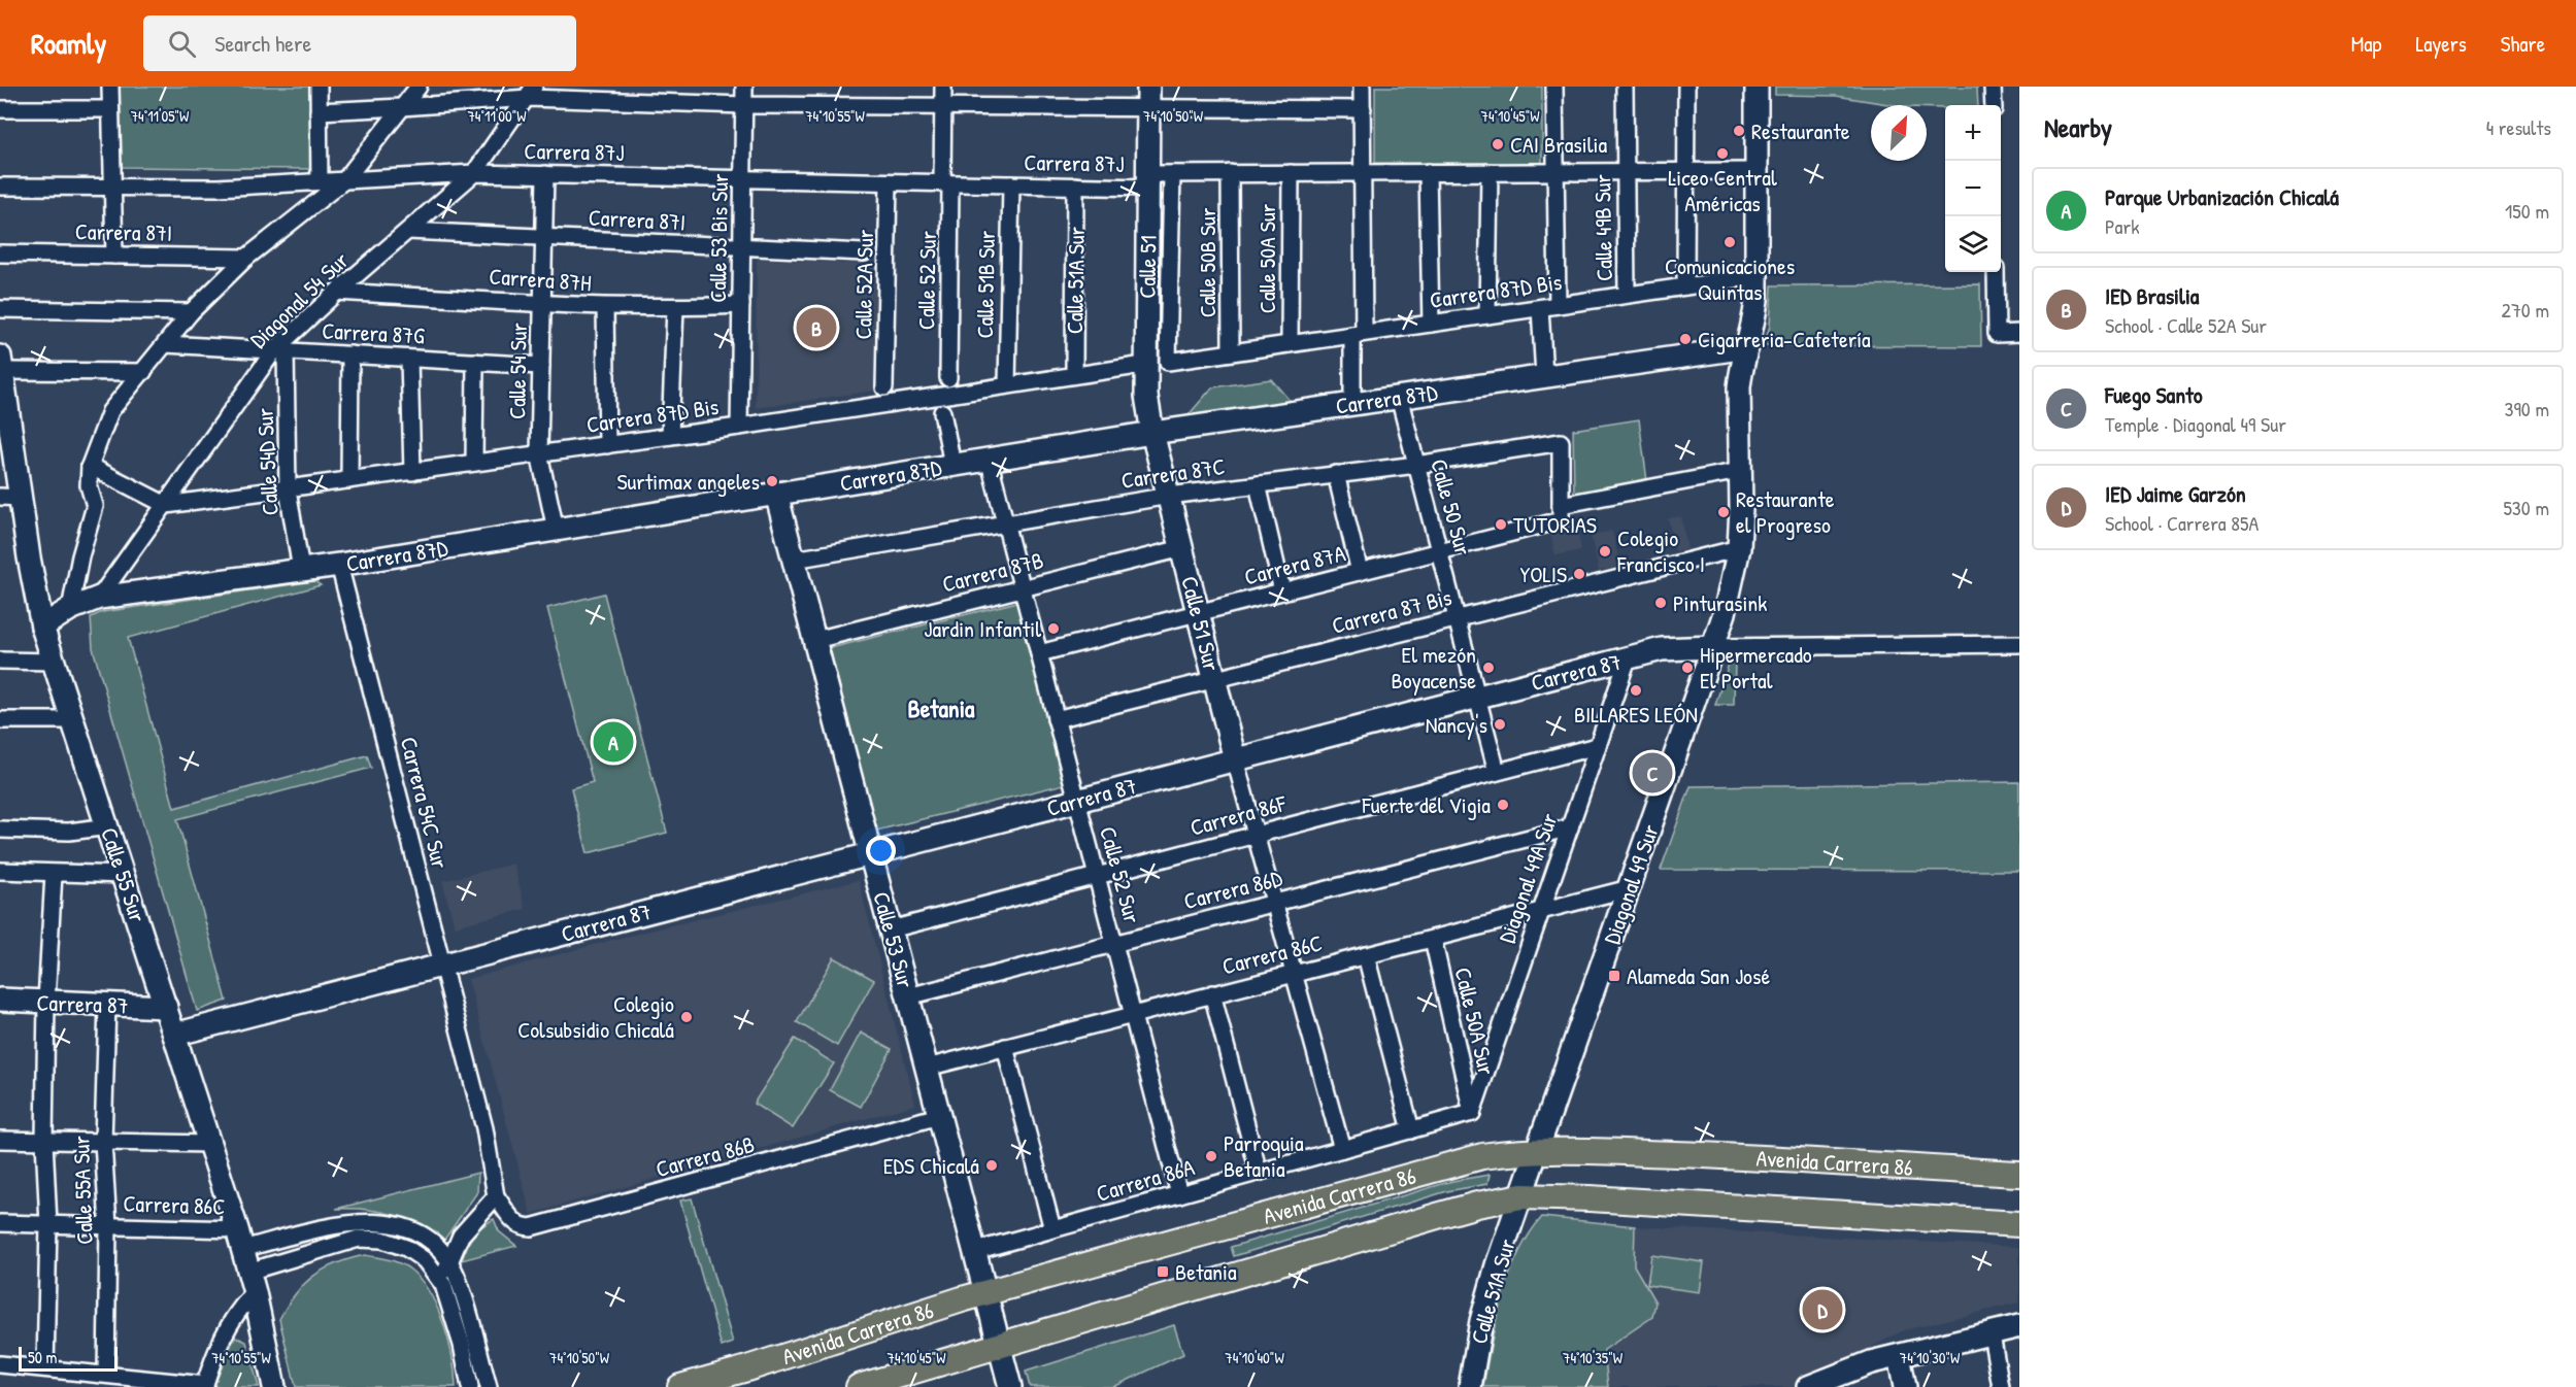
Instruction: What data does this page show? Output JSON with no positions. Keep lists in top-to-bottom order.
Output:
{
  "streets": {
    "main road": ["Avenida Carrera 86"],
    "street": [
      "Carrera 87J",
      "Carrera 87I",
      "Calle 49B Sur",
      "Calle 53 Bis Sur",
      "Calle 50A Sur",
      "Calle 50B Sur",
      "Calle 51",
      "Carrera 87H",
      "Calle 52 Sur",
      "Calle 51A Sur",
      "Calle 52A Sur",
      "Calle 51B Sur",
      "Carrera 87D Bis",
      "Diagonal 54 Sur",
      "Carrera 87G",
      "Calle 54 Sur",
      "Carrera 87D",
      "Calle 54D Sur",
      "Carrera 87C",
      "Calle 50 Sur",
      "Carrera 87A",
      "Carrera 87B",
      "Carrera 87 Bis",
      "Calle 51 Sur",
      "Carrera 87",
      "Carrera 54C Sur",
      "Carrera 86F",
      "Calle 55 Sur",
      "Diagonal 49A Sur",
      "Diagonal 49 Sur",
      "Carrera 86D",
      "Calle 53 Sur",
      "Carrera 86C",
      "Carrera 86B",
      "Carrera 86A",
      "Calle 55A Sur"
    ]
  },
  "crossings": [
    ["Carrera 87J", "Calle 49B Sur"],
    ["Carrera 87J", "Calle 53 Bis Sur"],
    ["Carrera 87J", "Calle 50A Sur"],
    ["Carrera 87J", "Calle 50B Sur"],
    ["Carrera 87J", "Calle 51"],
    ["Carrera 87J", "Calle 52 Sur"],
    ["Carrera 87J", "Calle 51A Sur"],
    ["Carrera 87J", "Calle 52A Sur"],
    ["Carrera 87J", "Calle 51B Sur"],
    ["Carrera 87J", "Diagonal 54 Sur"],
    ["Carrera 87J", "Calle 54 Sur"],
    ["Carrera 87J", "Calle 51 Sur"],
    ["Carrera 87J", "Diagonal 49 Sur"],
    ["Carrera 87I", "Calle 53 Bis Sur"],
    ["Carrera 87I", "Diagonal 54 Sur"],
    ["Carrera 87I", "Calle 54 Sur"],
    ["Calle 49B Sur", "Carrera 87D Bis"],
    ["Calle 53 Bis Sur", "Carrera 87H"],
    ["Calle 53 Bis Sur", "Carrera 87D Bis"],
    ["Calle 50A Sur", "Carrera 87D Bis"],
    ["Calle 50A Sur", "Diagonal 49A Sur"],
    ["Calle 50A Sur", "Carrera 86C"],
    ["Calle 50A Sur", "Carrera 86A"],
    ["Calle 50B Sur", "Carrera 87D Bis"],
    ["Calle 51", "Carrera 87D Bis"],
    ["Carrera 87H", "Diagonal 54 Sur"],
    ["Carrera 87H", "Calle 54 Sur"],
    ["Calle 52 Sur", "Carrera 87D"],
    ["Calle 52 Sur", "Carrera 87C"],
    ["Calle 52 Sur", "Carrera 87A"],
    ["Calle 52 Sur", "Carrera 87B"],
    ["Calle 52 Sur", "Carrera 87 Bis"],
    ["Calle 52 Sur", "Carrera 87"],
    ["Calle 52 Sur", "Carrera 86F"],
    ["Calle 52 Sur", "Carrera 86D"],
    ["Calle 52 Sur", "Carrera 86C"],
    ["Calle 52 Sur", "Carrera 86A"],
    ["Calle 51A Sur", "Carrera 87D Bis"],
    ["Calle 51A Sur", "Diagonal 49 Sur"],
    ["Calle 51A Sur", "Avenida Carrera 86"],
    ["Calle 51B Sur", "Carrera 87D Bis"],
    ["Carrera 87D Bis", "Diagonal 54 Sur"],
    ["Carrera 87D Bis", "Calle 54 Sur"],
    ["Carrera 87D Bis", "Calle 54D Sur"],
    ["Carrera 87D Bis", "Calle 51 Sur"],
    ["Carrera 87D Bis", "Diagonal 49 Sur"],
    ["Diagonal 54 Sur", "Carrera 87G"],
    ["Diagonal 54 Sur", "Carrera 87D"],
    ["Diagonal 54 Sur", "Calle 54D Sur"],
    ["Carrera 87G", "Calle 54 Sur"],
    ["Carrera 87G", "Calle 54D Sur"],
    ["Calle 54 Sur", "Carrera 87D"],
    ["Carrera 87D", "Calle 54D Sur"],
    ["Carrera 87D", "Calle 50 Sur"],
    ["Carrera 87D", "Calle 51 Sur"],
    ["Carrera 87D", "Carrera 54C Sur"],
    ["Carrera 87D", "Calle 55 Sur"],
    ["Carrera 87D", "Diagonal 49 Sur"],
    ["Carrera 87D", "Calle 53 Sur"],
    ["Carrera 87C", "Calle 50 Sur"],
    ["Carrera 87C", "Carrera 87A"],
    ["Carrera 87C", "Calle 51 Sur"],
    ["Carrera 87C", "Calle 53 Sur"],
    ["Calle 50 Sur", "Carrera 87A"],
    ["Calle 50 Sur", "Carrera 87 Bis"],
    ["Calle 50 Sur", "Carrera 87"],
    ["Calle 50 Sur", "Carrera 86F"],
    ["Carrera 87A", "Calle 51 Sur"],
    ["Carrera 87A", "Diagonal 49 Sur"],
    ["Carrera 87B", "Calle 51 Sur"],
    ["Carrera 87B", "Calle 53 Sur"],
    ["Carrera 87 Bis", "Calle 51 Sur"],
    ["Carrera 87 Bis", "Diagonal 49 Sur"],
    ["Calle 51 Sur", "Carrera 87"],
    ["Calle 51 Sur", "Carrera 86F"],
    ["Calle 51 Sur", "Carrera 86D"],
    ["Calle 51 Sur", "Carrera 86C"],
    ["Calle 51 Sur", "Carrera 86A"],
    ["Carrera 87", "Carrera 54C Sur"],
    ["Carrera 87", "Calle 55 Sur"],
    ["Carrera 87", "Diagonal 49A Sur"],
    ["Carrera 87", "Diagonal 49 Sur"],
    ["Carrera 87", "Calle 53 Sur"],
    ["Carrera 87", "Calle 55A Sur"],
    ["Carrera 54C Sur", "Carrera 86B"],
    ["Carrera 86F", "Diagonal 49A Sur"],
    ["Carrera 86F", "Calle 53 Sur"],
    ["Calle 55 Sur", "Carrera 86C"],
    ["Diagonal 49A Sur", "Carrera 86D"],
    ["Diagonal 49A Sur", "Carrera 86C"],
    ["Diagonal 49A Sur", "Carrera 86A"],
    ["Diagonal 49 Sur", "Carrera 86C"],
    ["Diagonal 49 Sur", "Avenida Carrera 86"],
    ["Carrera 86D", "Calle 53 Sur"],
    ["Calle 53 Sur", "Carrera 86C"],
    ["Calle 53 Sur", "Carrera 86B"],
    ["Calle 53 Sur", "Avenida Carrera 86"],
    ["Calle 53 Sur", "Carrera 86A"],
    ["Carrera 86C", "Calle 55A Sur"]
  ],
  "districts": ["Betania"],
  "places": {
    "other": [
      "Restaurante",
      "CAI Brasilia",
      "Liceo Central Américas",
      "Comunicaciones Quintas",
      "Cigarreria-Cafetería",
      "Surtimax angeles",
      "Restaurante el Progreso",
      "TUTORIAS",
      "Colegio Francisco I",
      "YOLIS",
      "Pinturasink",
      "Jardin Infantil",
      "El mezón Boyacense",
      "Hipermercado El Portal",
      "BILLARES LEÓN",
      "Nancy's",
      "Fuerte del Vigia",
      "Colegio Colsubsidio Chicalá",
      "Parroquia Betania",
      "EDS Chicalá"
    ],
    "transit": ["Alameda San José", "Betania"]
  },
  "scale_bar": "50 m",
  "north": "top right",
  "page": {
    "header": "Roamly",
    "search": "Search here",
    "nav": ["Map", "Layers", "Share"],
    "heading": ["Nearby", "4 results"],
    "map_buttons": ["+", "−"],
    "list": [
      {
        "mark": "A",
        "name": "Parque Urbanización Chicalá",
        "note": "Park",
        "value": "150 m"
      },
      {
        "mark": "B",
        "name": "IED Brasilia",
        "note": "School · Calle 52A Sur",
        "value": "270 m"
      },
      {
        "mark": "C",
        "name": "Fuego Santo",
        "note": "Temple · Diagonal 49 Sur",
        "value": "390 m"
      },
      {
        "mark": "D",
        "name": "IED Jaime Garzón",
        "note": "School · Carrera 85A",
        "value": "530 m"
      }
    ],
    "pins": [
      "B",
      "A",
      "C",
      "D"
    ],
    "scale": "50 m"
  },
  "coordinates": [
    "74°11'05\"W",
    "74°11'00\"W",
    "74°10'55\"W",
    "74°10'50\"W",
    "74°10'45\"W",
    "74°10'40\"W",
    "74°10'35\"W",
    "74°10'30\"W"
  ]
}
